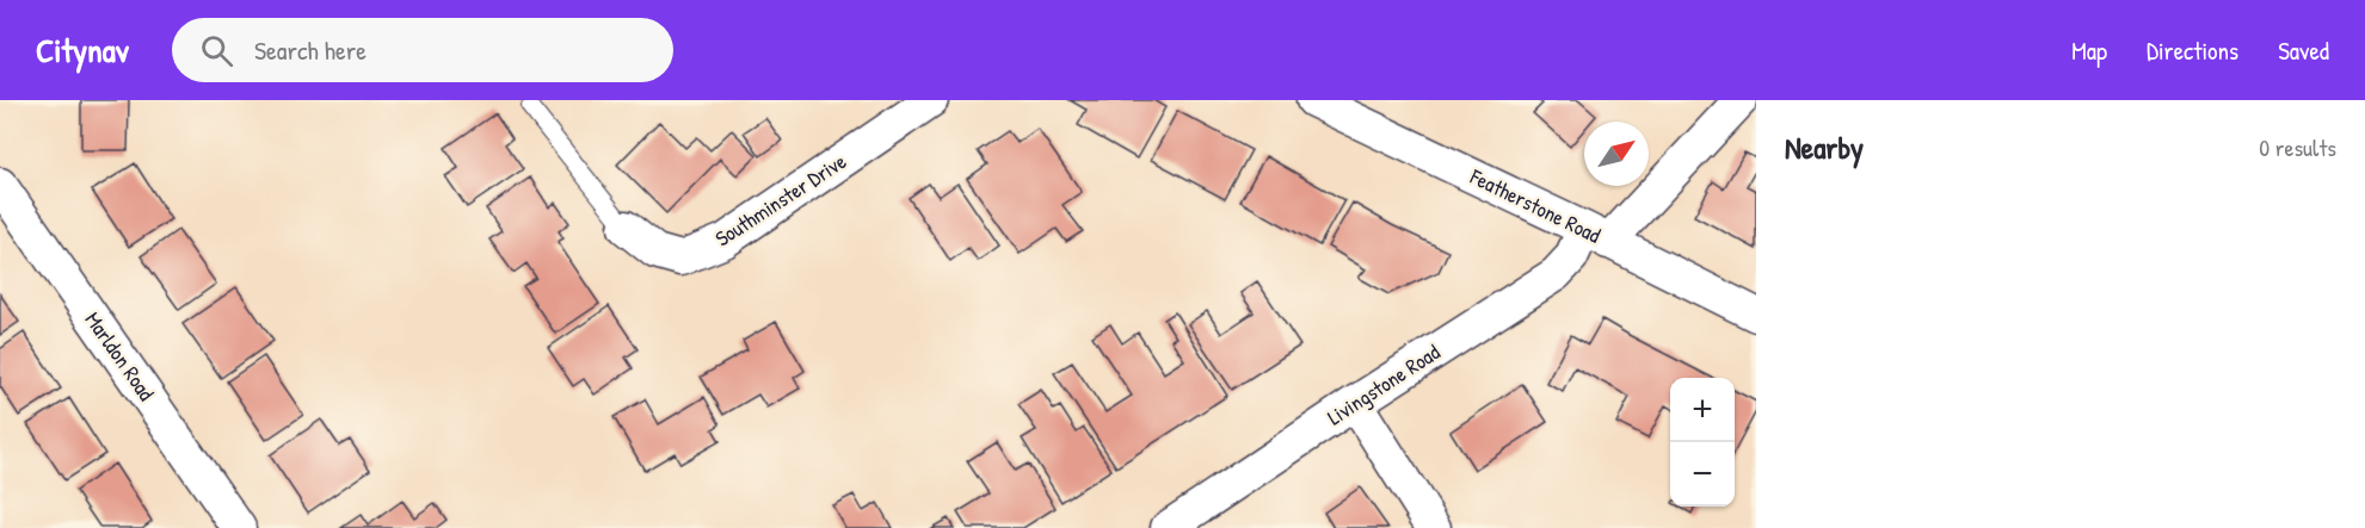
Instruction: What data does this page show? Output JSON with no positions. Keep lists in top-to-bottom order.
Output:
{
  "streets": {
    "street": [
      "Southminster Drive",
      "Featherstone Road",
      "Marldon Road",
      "Livingstone Road"
    ]
  },
  "crossings": [
    ["Featherstone Road", "Livingstone Road"]
  ],
  "north": "top right",
  "page": {
    "header": "Citynav",
    "search": "Search here",
    "nav": ["Map", "Directions", "Saved"],
    "heading": ["Nearby", "0 results"],
    "map_buttons": ["+", "−"]
  }
}
